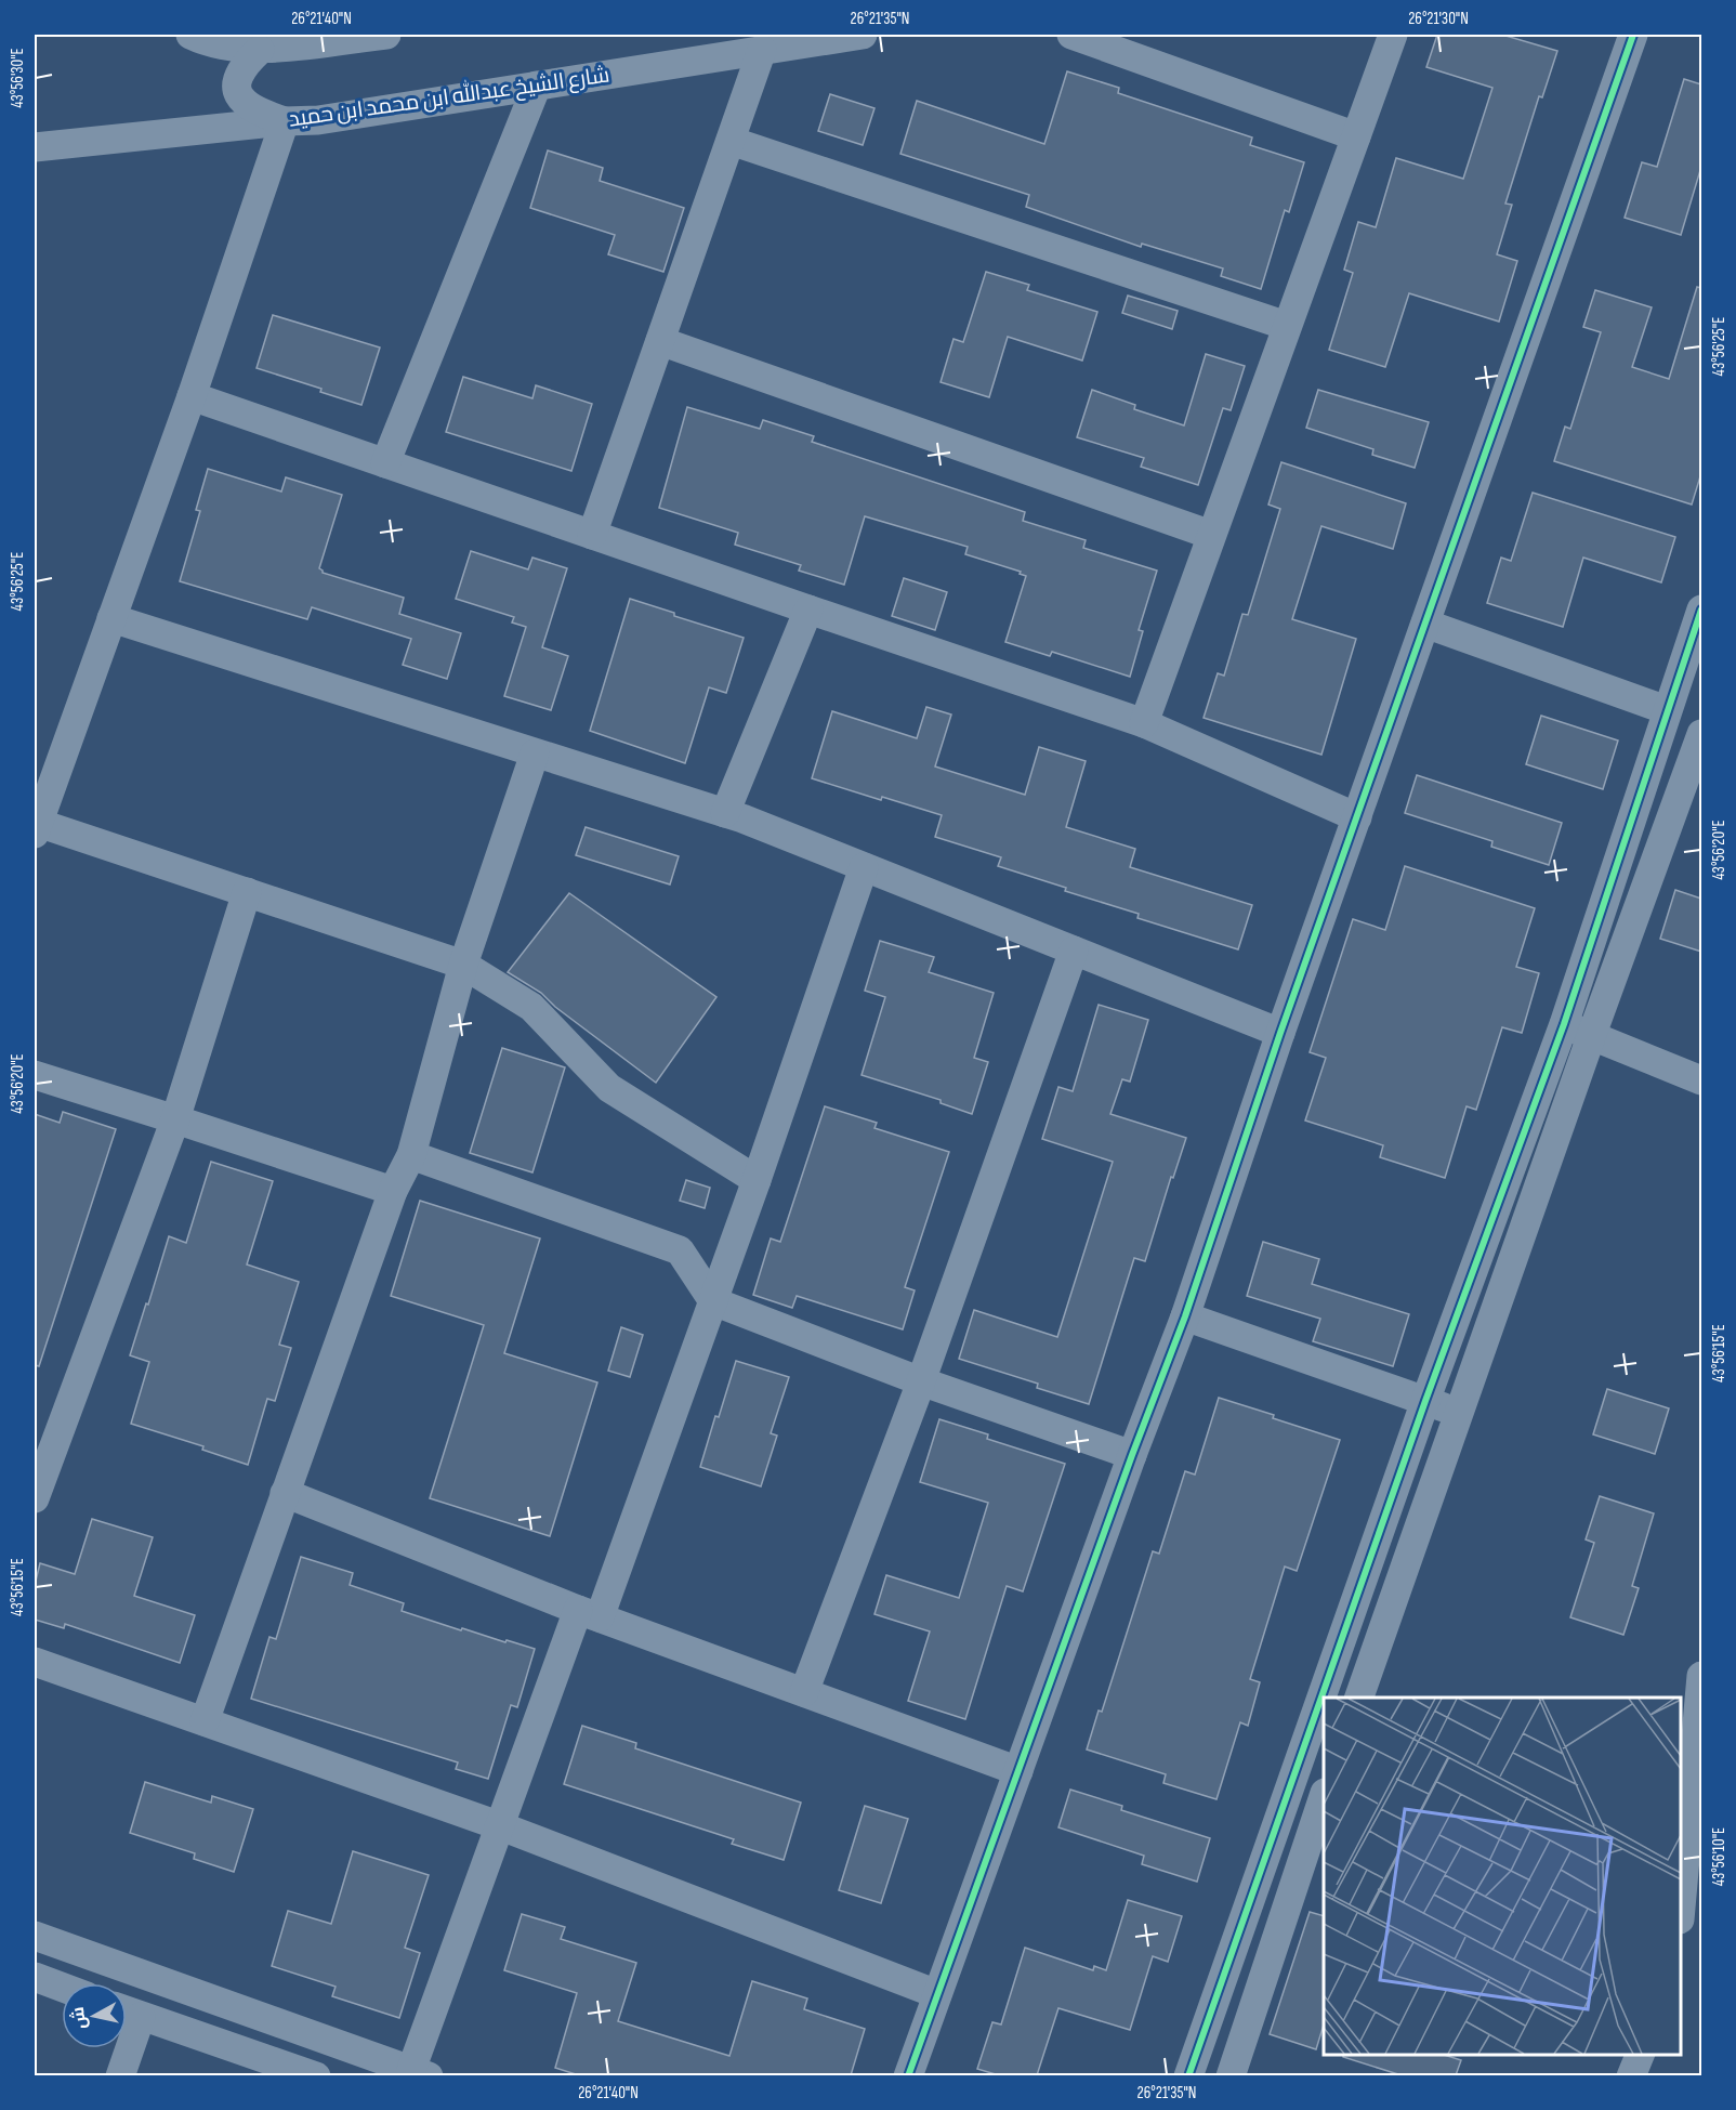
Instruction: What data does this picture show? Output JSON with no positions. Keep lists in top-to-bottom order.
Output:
{
  "streets": {
    "street": ["شارع الشيخ عبدالله ابن محمد ابن حميد"]
  },
  "north": "left",
  "coordinates": [
    "26°21'40\"N",
    "26°21'35\"N",
    "26°21'30\"N",
    "43°56'30\"E",
    "43°56'25\"E",
    "43°56'20\"E",
    "43°56'15\"E",
    "43°56'10\"E"
  ]
}
